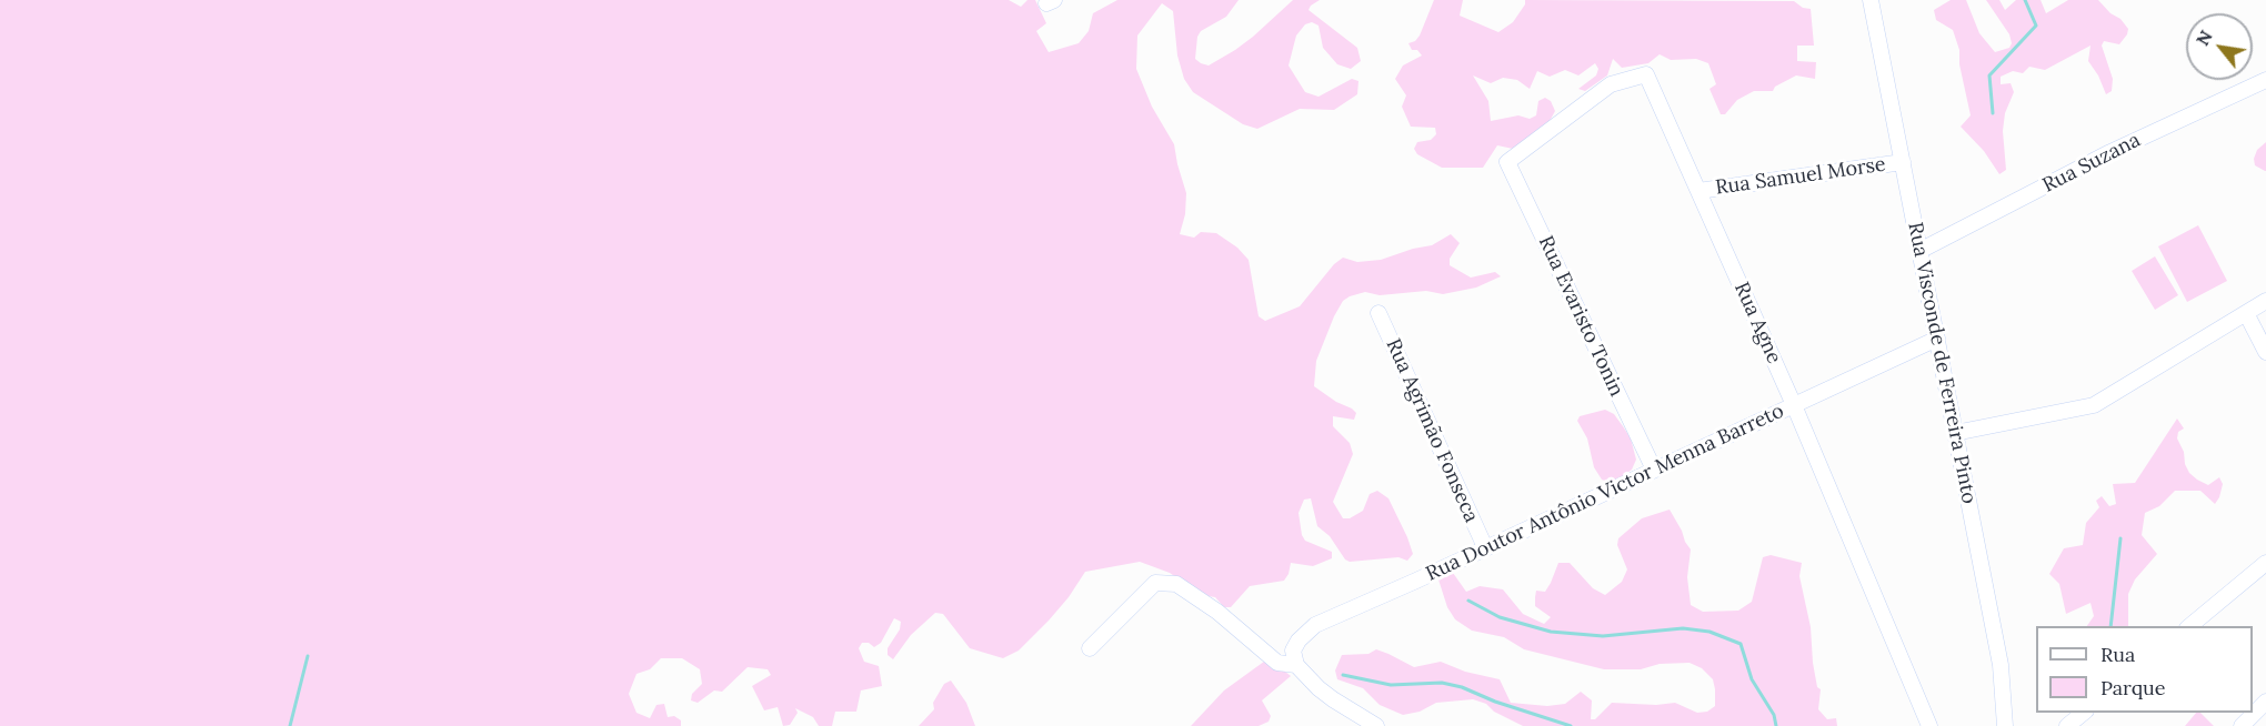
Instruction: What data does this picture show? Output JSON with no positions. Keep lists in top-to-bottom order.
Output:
{
  "streets": {
    "street": [
      "Rua Suzana",
      "Rua Samuel Morse",
      "Rua Evaristo Tonin",
      "Rua Agne",
      "Rua Visconde de Ferreira Pinto",
      "Rua Agrimão Fonseca",
      "Rua Doutor Antônio Victor Menna Barreto"
    ]
  },
  "crossings": [
    ["Rua Suzana", "Rua Visconde de Ferreira Pinto"],
    ["Rua Samuel Morse", "Rua Agne"],
    ["Rua Samuel Morse", "Rua Visconde de Ferreira Pinto"],
    ["Rua Evaristo Tonin", "Rua Agne"],
    ["Rua Evaristo Tonin", "Rua Doutor Antônio Victor Menna Barreto"],
    ["Rua Agne", "Rua Doutor Antônio Victor Menna Barreto"],
    ["Rua Visconde de Ferreira Pinto", "Rua Doutor Antônio Victor Menna Barreto"],
    ["Rua Agrimão Fonseca", "Rua Doutor Antônio Victor Menna Barreto"]
  ],
  "legend": ["Rua", "Parque"],
  "north": "top left"
}
